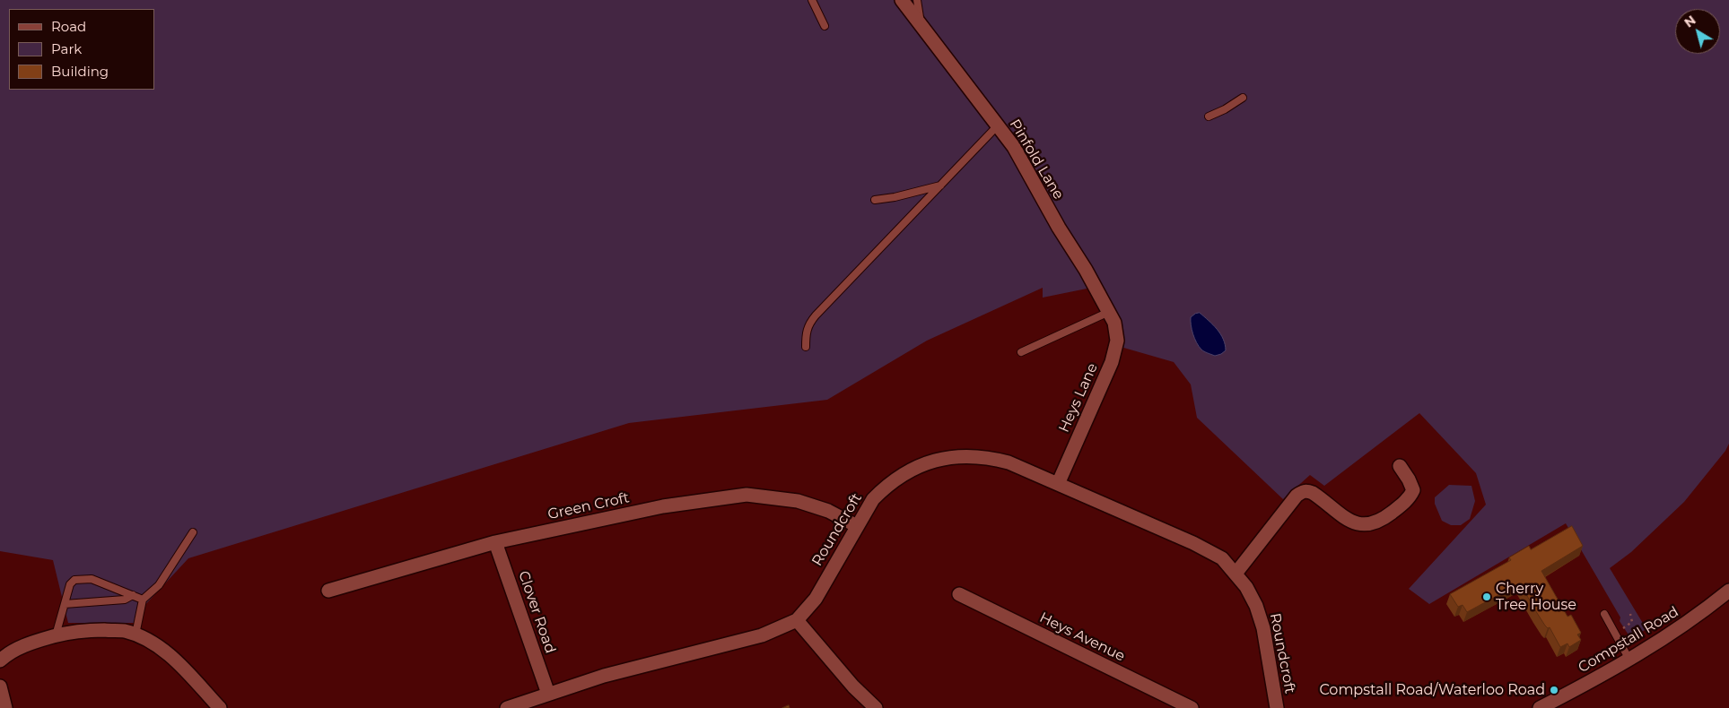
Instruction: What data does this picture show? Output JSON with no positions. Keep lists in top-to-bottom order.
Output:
{
  "streets": {
    "street": [
      "Pinfold Lane",
      "Heys Lane",
      "Green Croft",
      "Roundcroft",
      "Clover Road",
      "Heys Avenue",
      "Compstall Road"
    ]
  },
  "crossings": [
    ["Pinfold Lane", "Heys Lane"],
    ["Heys Lane", "Roundcroft"],
    ["Green Croft", "Roundcroft"],
    ["Green Croft", "Clover Road"],
    ["Roundcroft", "Clover Road"]
  ],
  "places": ["Cherry Tree House", "Compstall Road/Waterloo Road"],
  "legend": ["Road", "Park", "Building"],
  "north": "top left"
}
